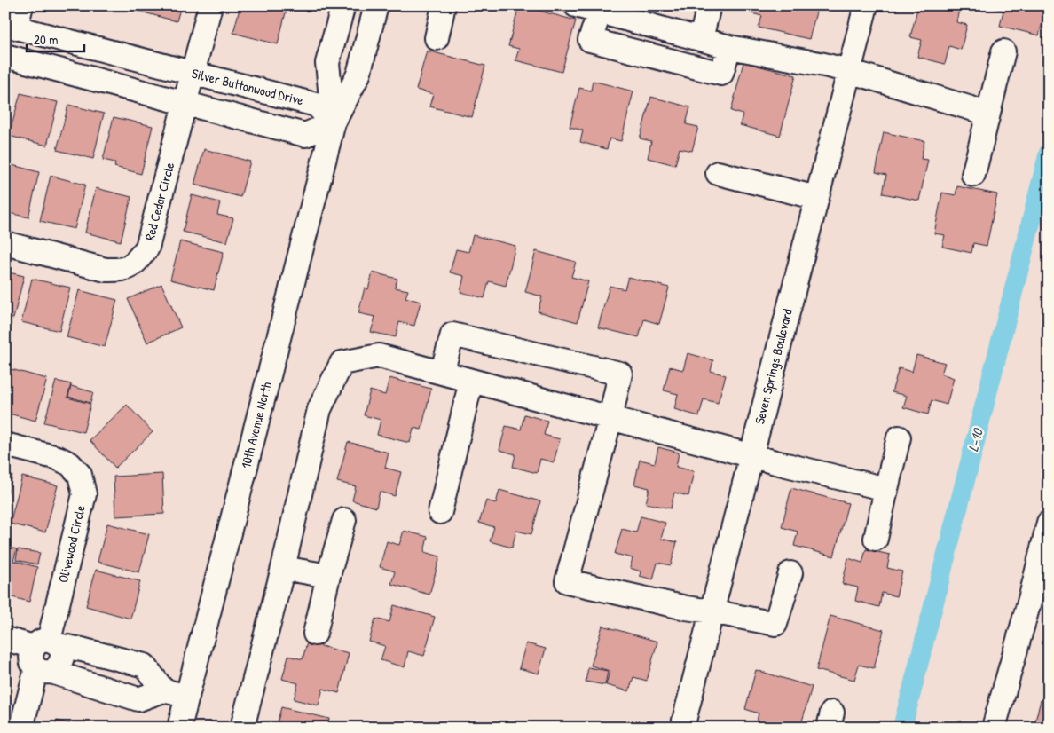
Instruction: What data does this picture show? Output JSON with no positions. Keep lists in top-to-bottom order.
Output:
{
  "streets": {
    "street": [
      "Silver Buttonwood Drive",
      "Red Cedar Circle",
      "Seven Springs Boulevard",
      "10th Avenue North",
      "Olivewood Circle"
    ]
  },
  "crossings": [
    ["Silver Buttonwood Drive", "Red Cedar Circle"],
    ["Silver Buttonwood Drive", "10th Avenue North"]
  ],
  "water": ["L-10"],
  "scale_bar": "20 m"
}
